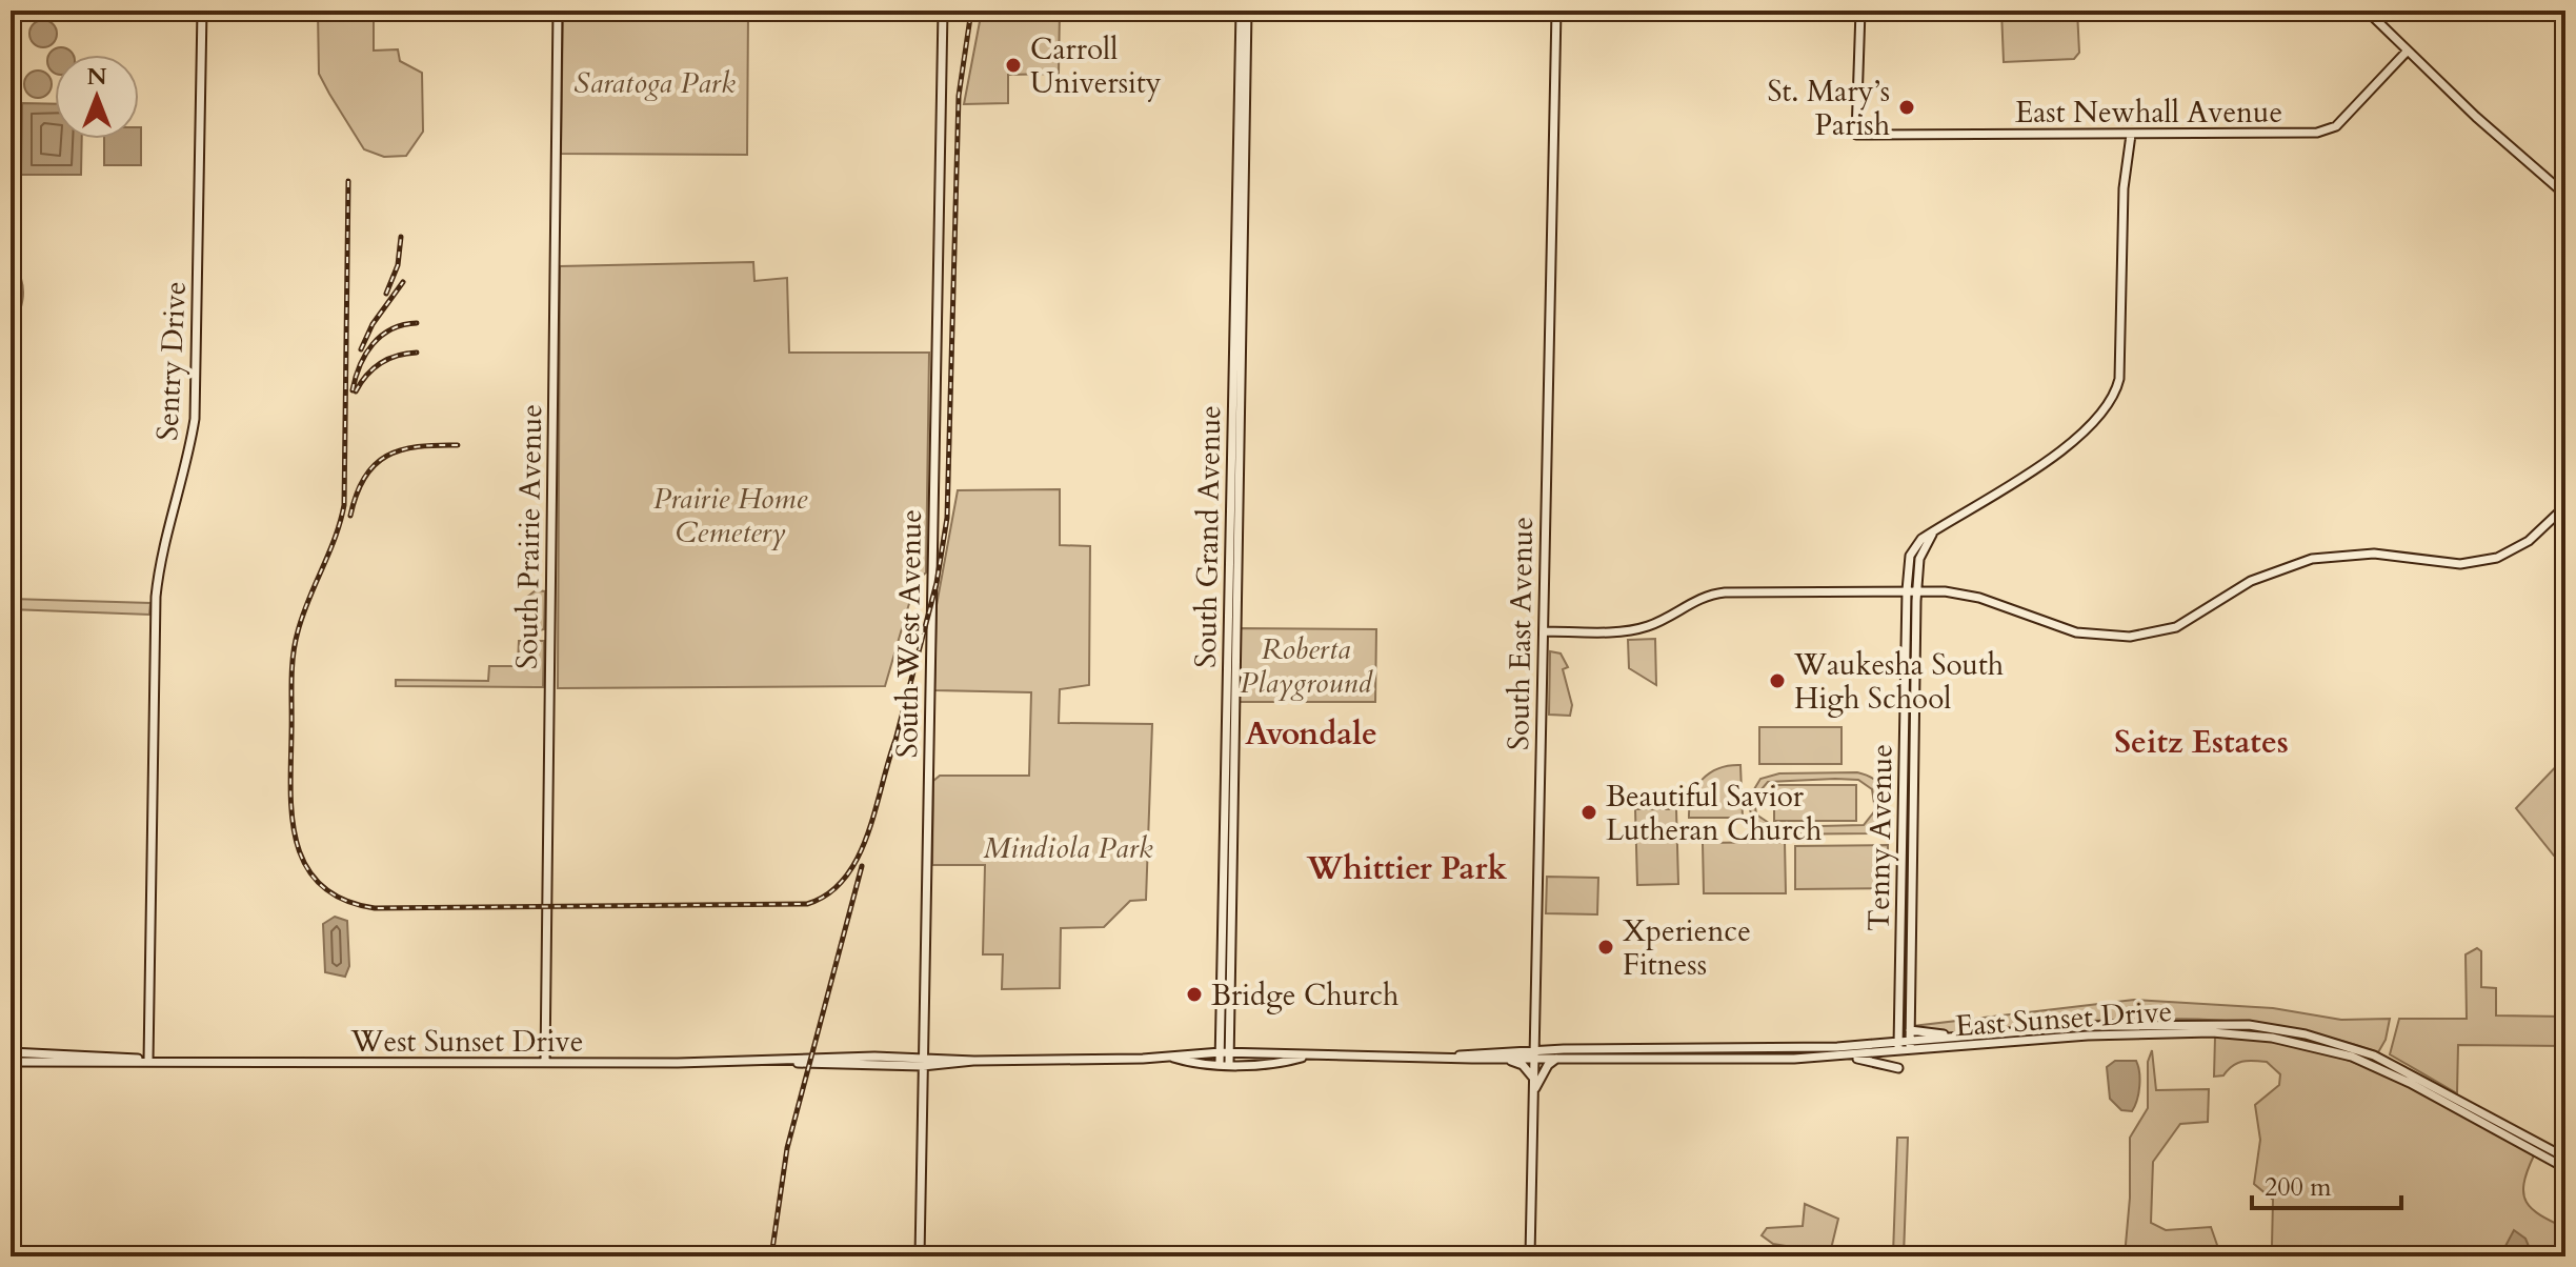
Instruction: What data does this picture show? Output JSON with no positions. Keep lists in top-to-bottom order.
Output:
{
  "streets": {
    "street": [
      "East Newhall Avenue",
      "Sentry Drive",
      "South Prairie Avenue",
      "South Grand Avenue",
      "South West Avenue",
      "South East Avenue",
      "Tenny Avenue",
      "East Sunset Drive",
      "West Sunset Drive"
    ]
  },
  "crossings": [
    ["East Newhall Avenue", "Tenny Avenue"],
    ["Sentry Drive", "West Sunset Drive"],
    ["South Prairie Avenue", "West Sunset Drive"],
    ["South Grand Avenue", "West Sunset Drive"],
    ["South West Avenue", "West Sunset Drive"],
    ["South East Avenue", "East Sunset Drive"],
    ["South East Avenue", "West Sunset Drive"],
    ["Tenny Avenue", "East Sunset Drive"],
    ["East Sunset Drive", "West Sunset Drive"]
  ],
  "districts": ["Avondale", "Seitz Estates", "Whittier Park"],
  "parks": [
    "Saratoga Park",
    "Prairie Home Cemetery",
    "Roberta Playground",
    "Mindiola Park"
  ],
  "places": [
    "Carroll University",
    "St. Mary’s Parish",
    "Waukesha South High School",
    "Beautiful Savior Lutheran Church",
    "Xperience Fitness",
    "Bridge Church"
  ],
  "scale_bar": "200 m",
  "north": "top"
}
